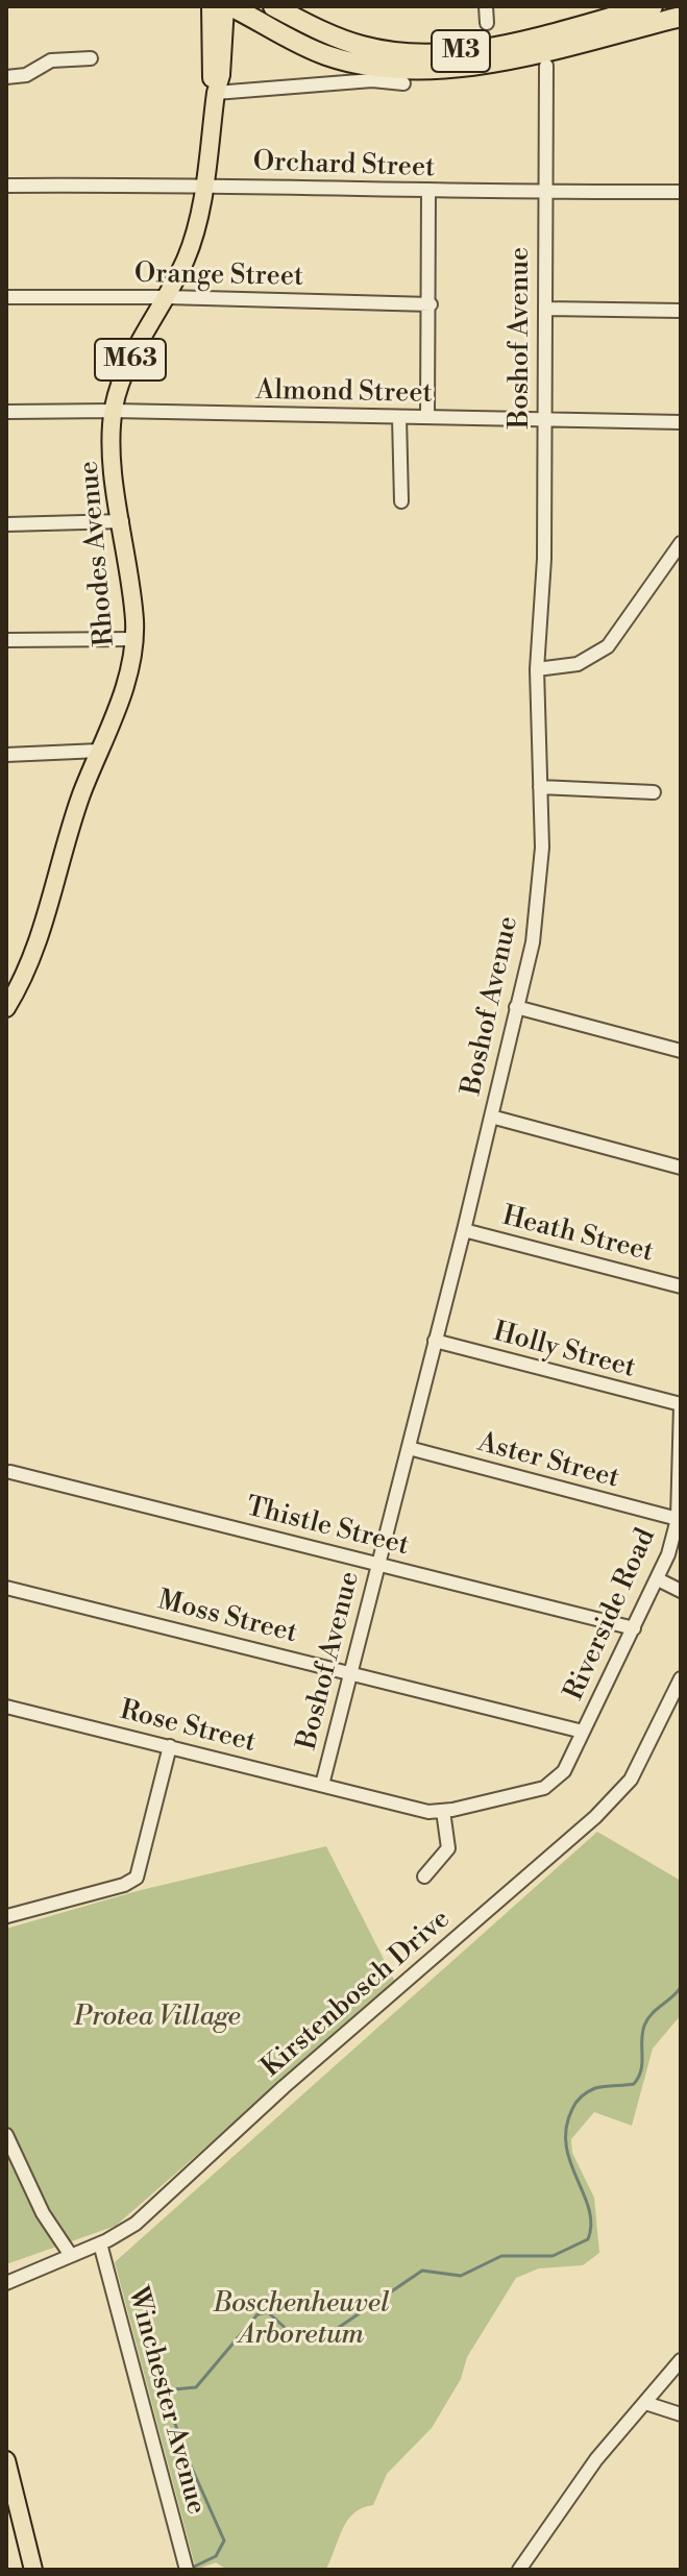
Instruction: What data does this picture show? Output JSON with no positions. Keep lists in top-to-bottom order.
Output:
{
  "streets": {
    "highway": ["M3"],
    "main road": ["M63", "Rhodes Avenue"],
    "street": [
      "Orchard Street",
      "Orange Street",
      "Boshof Avenue",
      "Almond Street",
      "Heath Street",
      "Holly Street",
      "Aster Street",
      "Thistle Street",
      "Riverside Road",
      "Moss Street",
      "Rose Street",
      "Kirstenbosch Drive",
      "Winchester Avenue"
    ]
  },
  "crossings": [
    ["M3", "Rhodes Avenue"],
    ["Orchard Street", "Boshof Avenue"],
    ["Orchard Street", "Rhodes Avenue"],
    ["Orange Street", "Rhodes Avenue"],
    ["Boshof Avenue", "Almond Street"],
    ["Boshof Avenue", "Heath Street"],
    ["Boshof Avenue", "Holly Street"],
    ["Boshof Avenue", "Aster Street"],
    ["Boshof Avenue", "Thistle Street"],
    ["Boshof Avenue", "Moss Street"],
    ["Boshof Avenue", "Rose Street"],
    ["Almond Street", "Rhodes Avenue"],
    ["Holly Street", "Riverside Road"],
    ["Aster Street", "Riverside Road"],
    ["Thistle Street", "Riverside Road"],
    ["Riverside Road", "Moss Street"],
    ["Riverside Road", "Rose Street"],
    ["Kirstenbosch Drive", "Winchester Avenue"]
  ],
  "parks": ["Protea Village", "Boschenheuvel Arboretum"]
}
